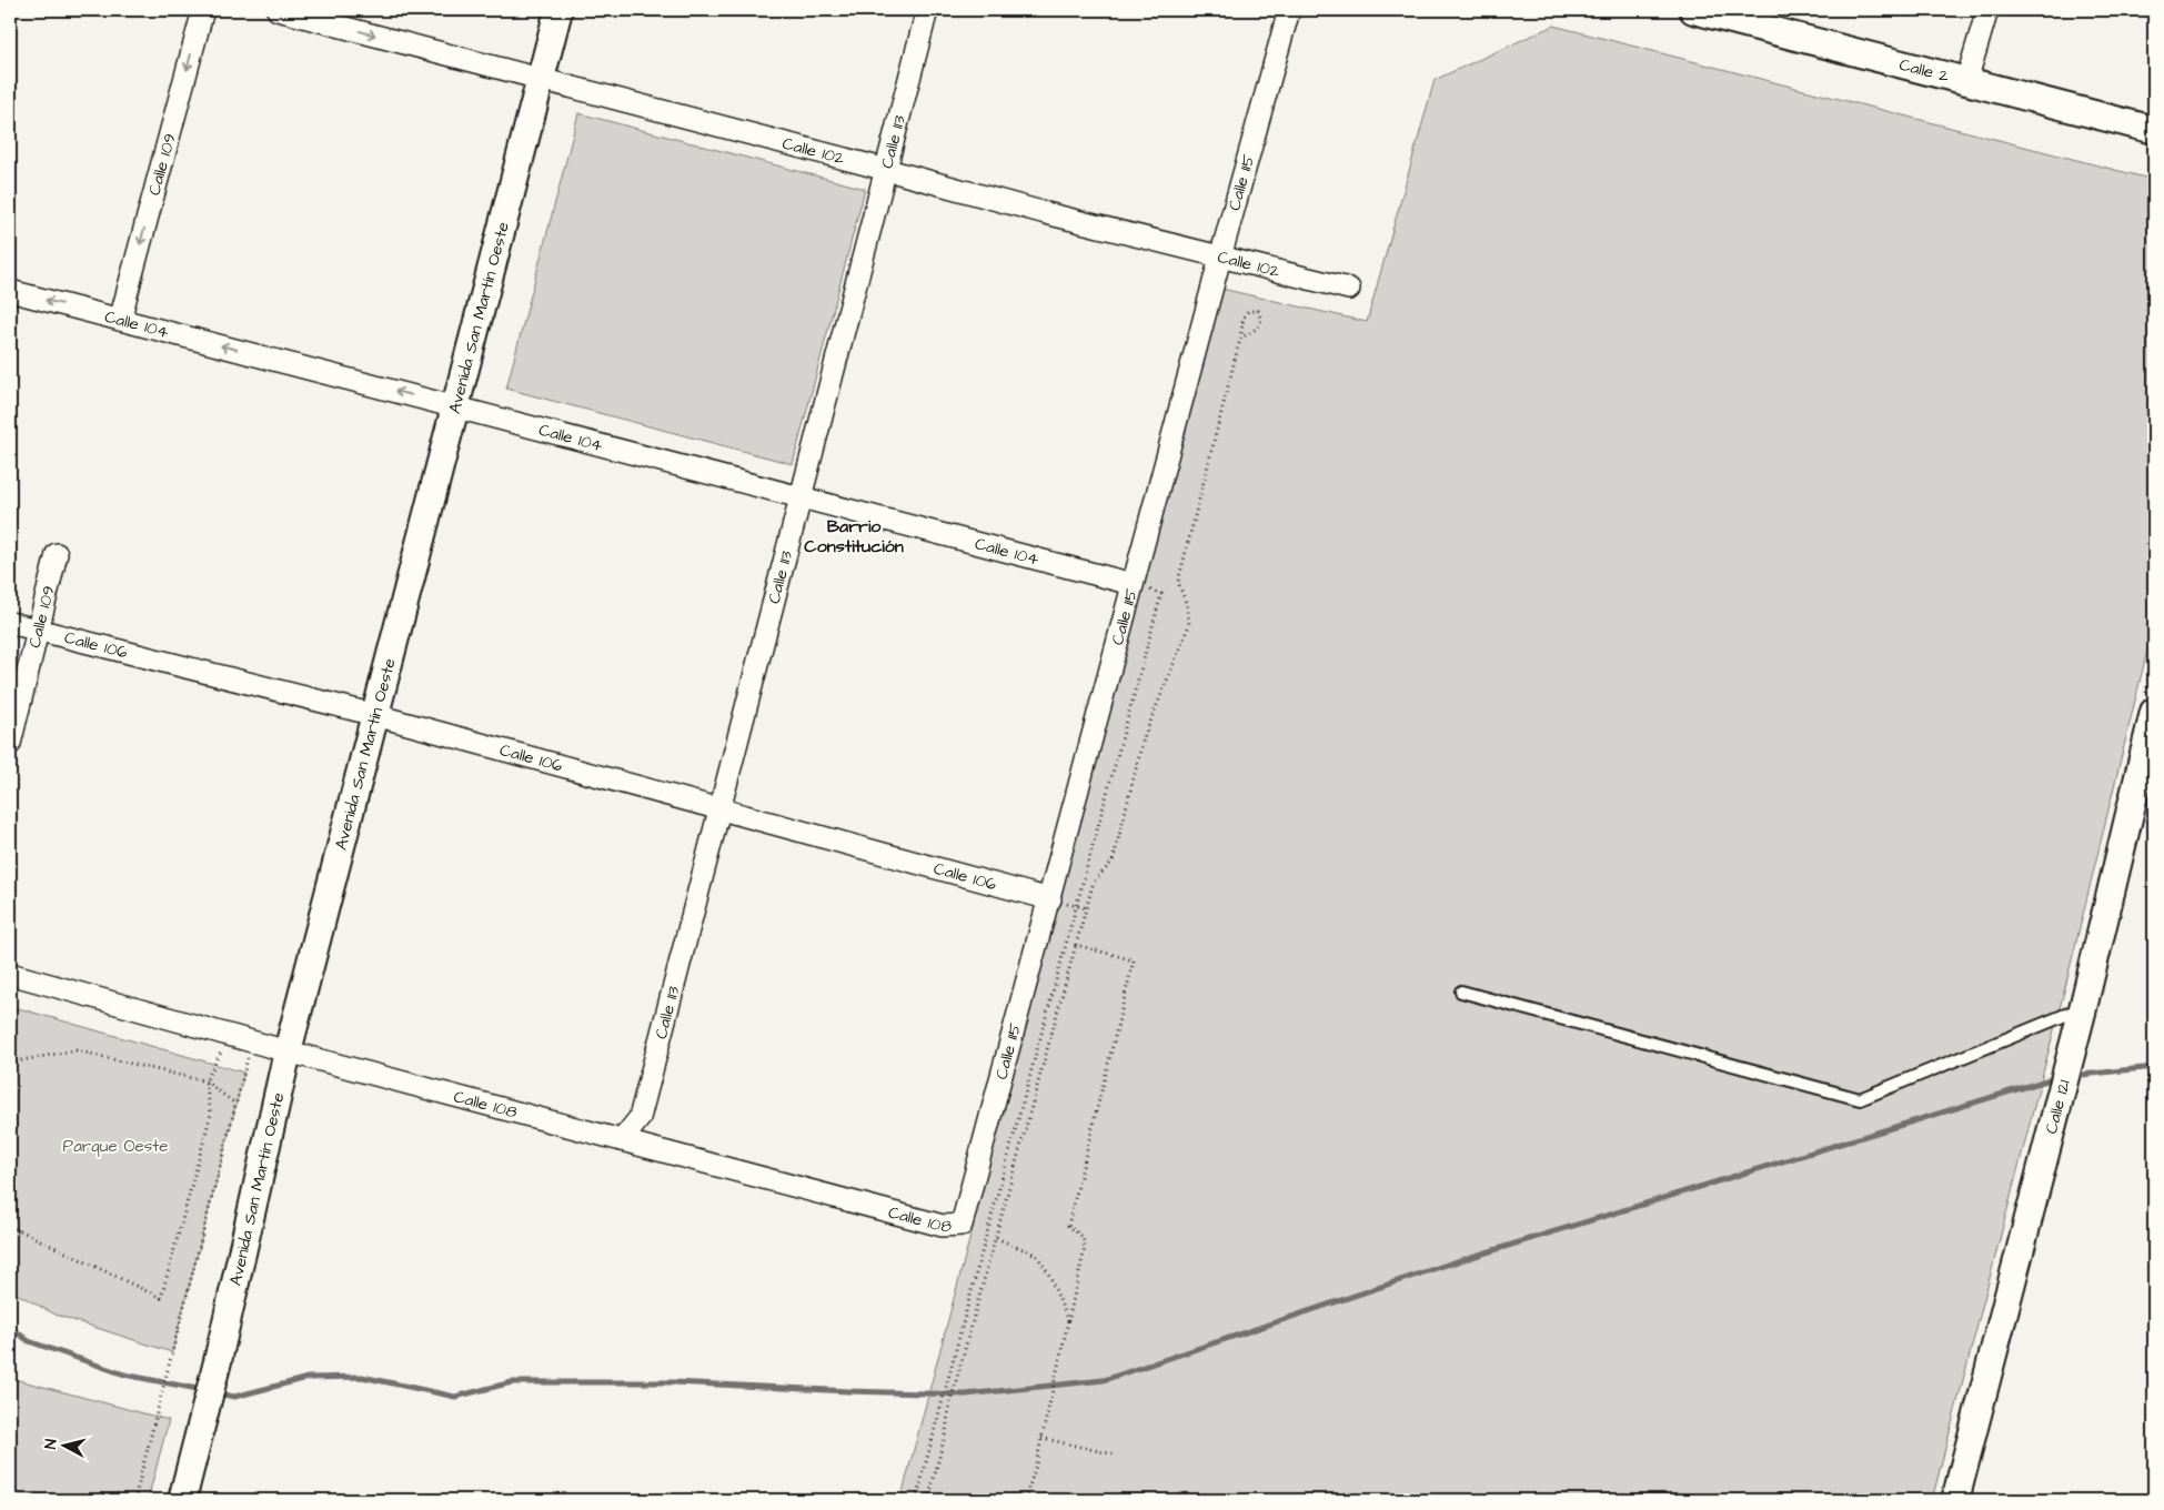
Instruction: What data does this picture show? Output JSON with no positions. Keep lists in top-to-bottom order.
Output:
{
  "streets": {
    "street": [
      "Calle 2",
      "Calle 113",
      "Calle 102",
      "Calle 109",
      "Calle 115",
      "Avenida San Martín Oeste",
      "Calle 104",
      "Calle 106",
      "Calle 108",
      "Calle 121"
    ]
  },
  "crossings": [
    ["Calle 113", "Calle 102"],
    ["Calle 113", "Calle 104"],
    ["Calle 113", "Calle 106"],
    ["Calle 113", "Calle 108"],
    ["Calle 102", "Calle 115"],
    ["Calle 102", "Avenida San Martín Oeste"],
    ["Calle 109", "Calle 104"],
    ["Calle 109", "Calle 106"],
    ["Calle 115", "Calle 104"],
    ["Calle 115", "Calle 106"],
    ["Calle 115", "Calle 108"],
    ["Avenida San Martín Oeste", "Calle 104"],
    ["Avenida San Martín Oeste", "Calle 106"],
    ["Avenida San Martín Oeste", "Calle 108"]
  ],
  "one_way": ["Calle 109", "Calle 104"],
  "districts": ["Barrio Constitución"],
  "parks": ["Parque Oeste"],
  "north": "left"
}
